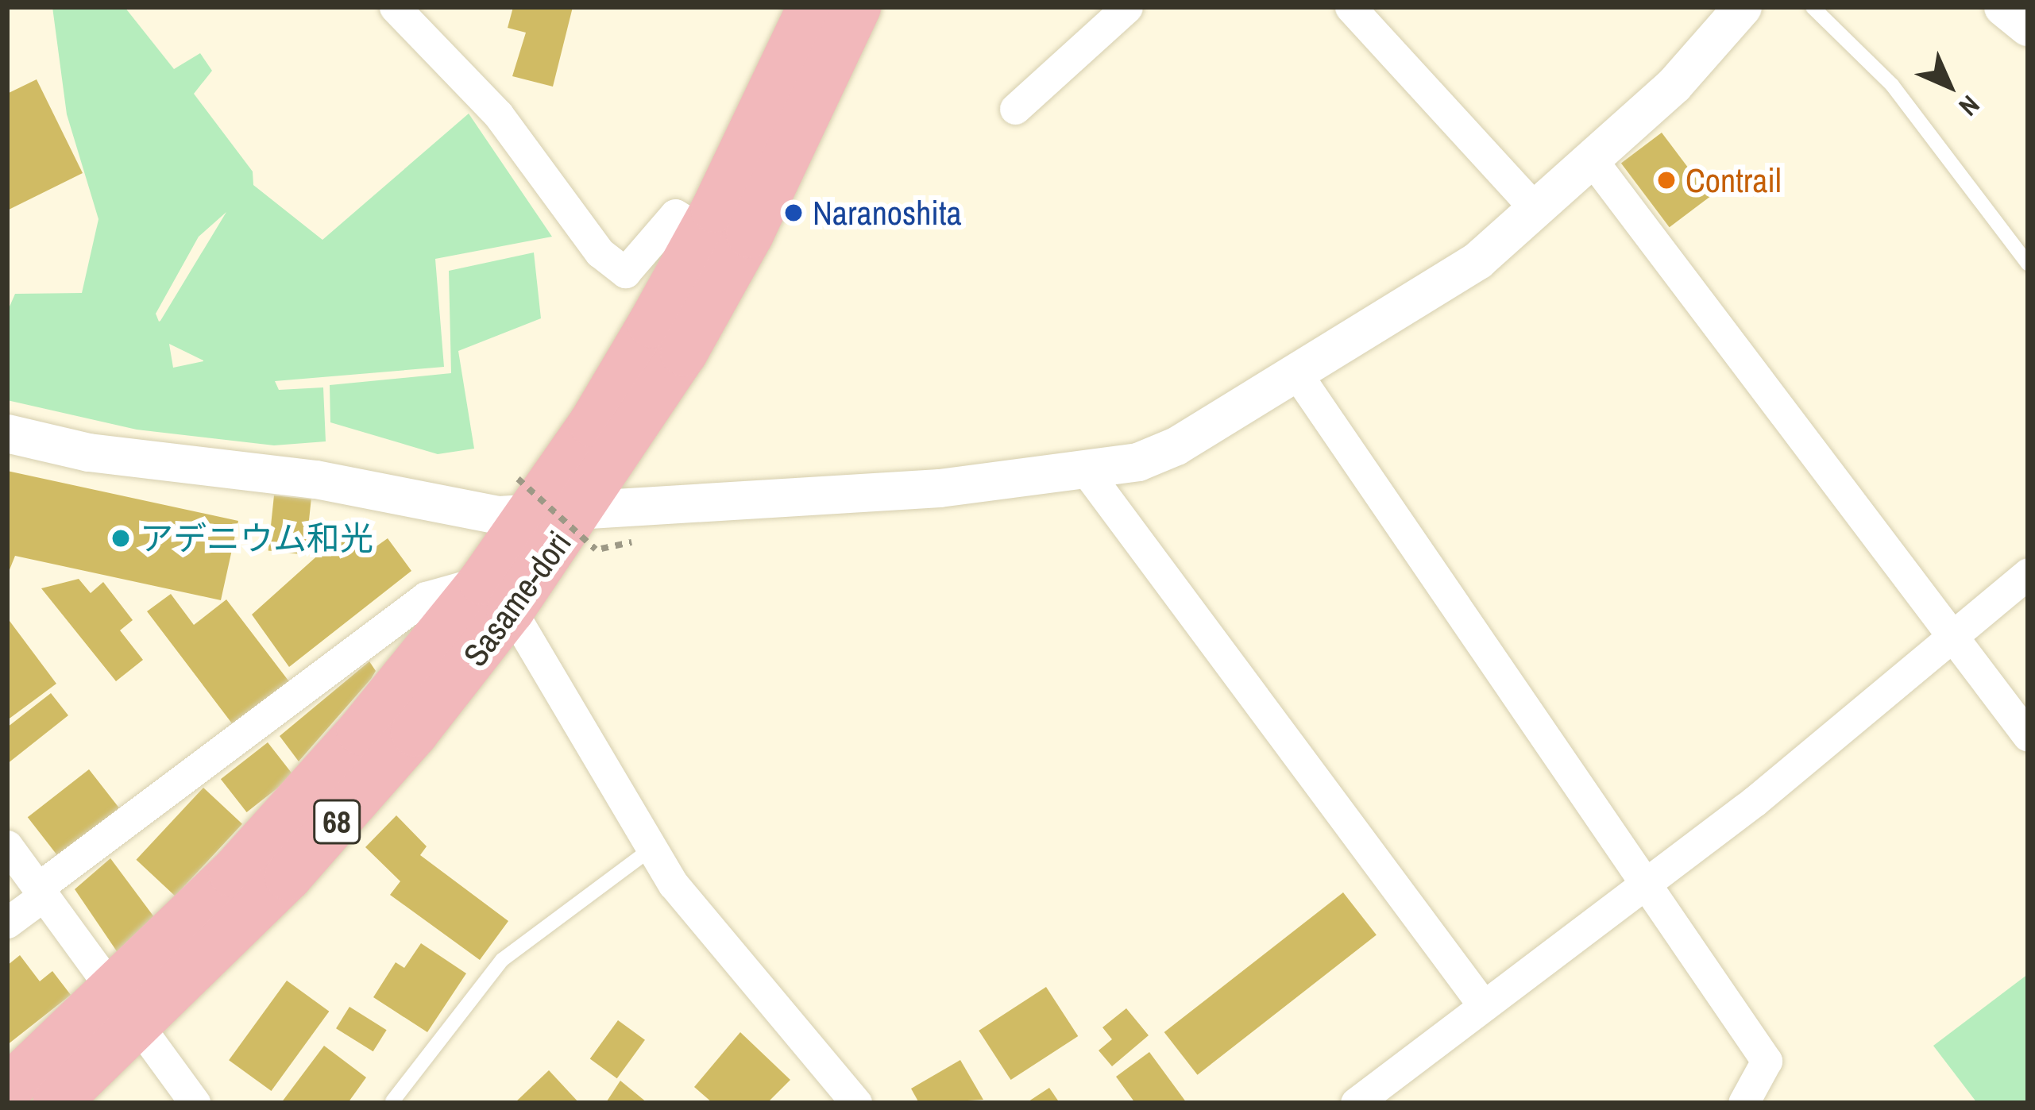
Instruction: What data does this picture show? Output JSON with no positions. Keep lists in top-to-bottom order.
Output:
{
  "streets": {
    "main road": ["Sasame-dori", "68"]
  },
  "places": ["Contrail", "Naranoshita", "アデニウム和光"],
  "north": "bottom right"
}
